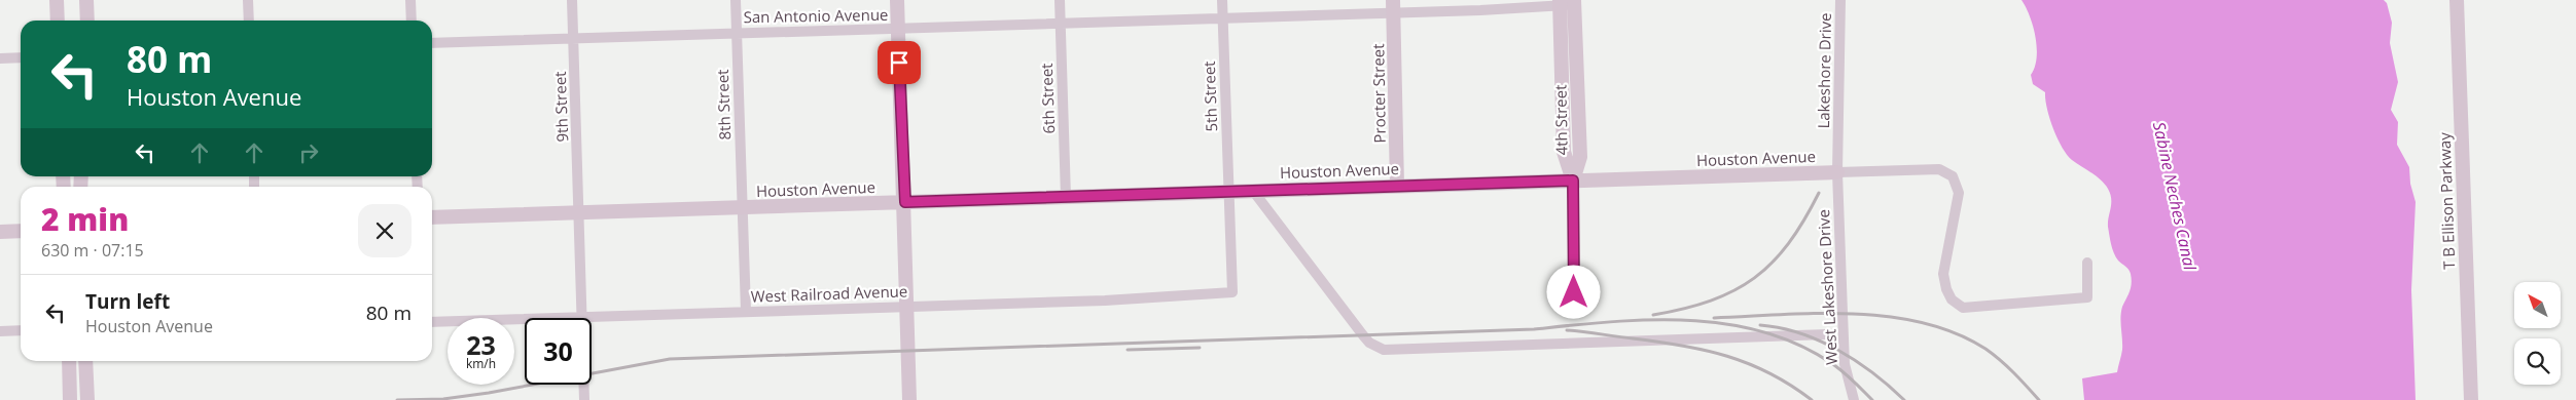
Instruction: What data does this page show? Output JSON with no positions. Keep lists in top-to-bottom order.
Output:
{
  "streets": {
    "street": [
      "San Antonio Avenue",
      "Lakeshore Drive",
      "Procter Street",
      "5th Street",
      "6th Street",
      "8th Street",
      "9th Street",
      "4th Street",
      "Houston Avenue",
      "T B Ellison Parkway",
      "West Lakeshore Drive",
      "West Railroad Avenue"
    ]
  },
  "crossings": [
    ["San Antonio Avenue", "Procter Street"],
    ["San Antonio Avenue", "5th Street"],
    ["San Antonio Avenue", "6th Street"],
    ["San Antonio Avenue", "8th Street"],
    ["San Antonio Avenue", "9th Street"],
    ["San Antonio Avenue", "4th Street"],
    ["Lakeshore Drive", "Houston Avenue"],
    ["Lakeshore Drive", "West Lakeshore Drive"],
    ["Procter Street", "Houston Avenue"],
    ["5th Street", "Houston Avenue"],
    ["5th Street", "West Railroad Avenue"],
    ["6th Street", "Houston Avenue"],
    ["8th Street", "Houston Avenue"],
    ["8th Street", "West Railroad Avenue"],
    ["9th Street", "Houston Avenue"],
    ["9th Street", "West Railroad Avenue"],
    ["4th Street", "Houston Avenue"],
    ["Houston Avenue", "West Lakeshore Drive"]
  ],
  "water": ["Sabine Neches Canal"],
  "north": "top left",
  "page": {
    "turn": ["80 m", "Houston Avenue"],
    "heading": ["2 min", "630 m · 07:15"],
    "list": [
      {
        "name": "Turn left",
        "note": "Houston Avenue",
        "value": "80 m"
      }
    ],
    "speed": "23 km/h",
    "limit": "30"
  }
}
